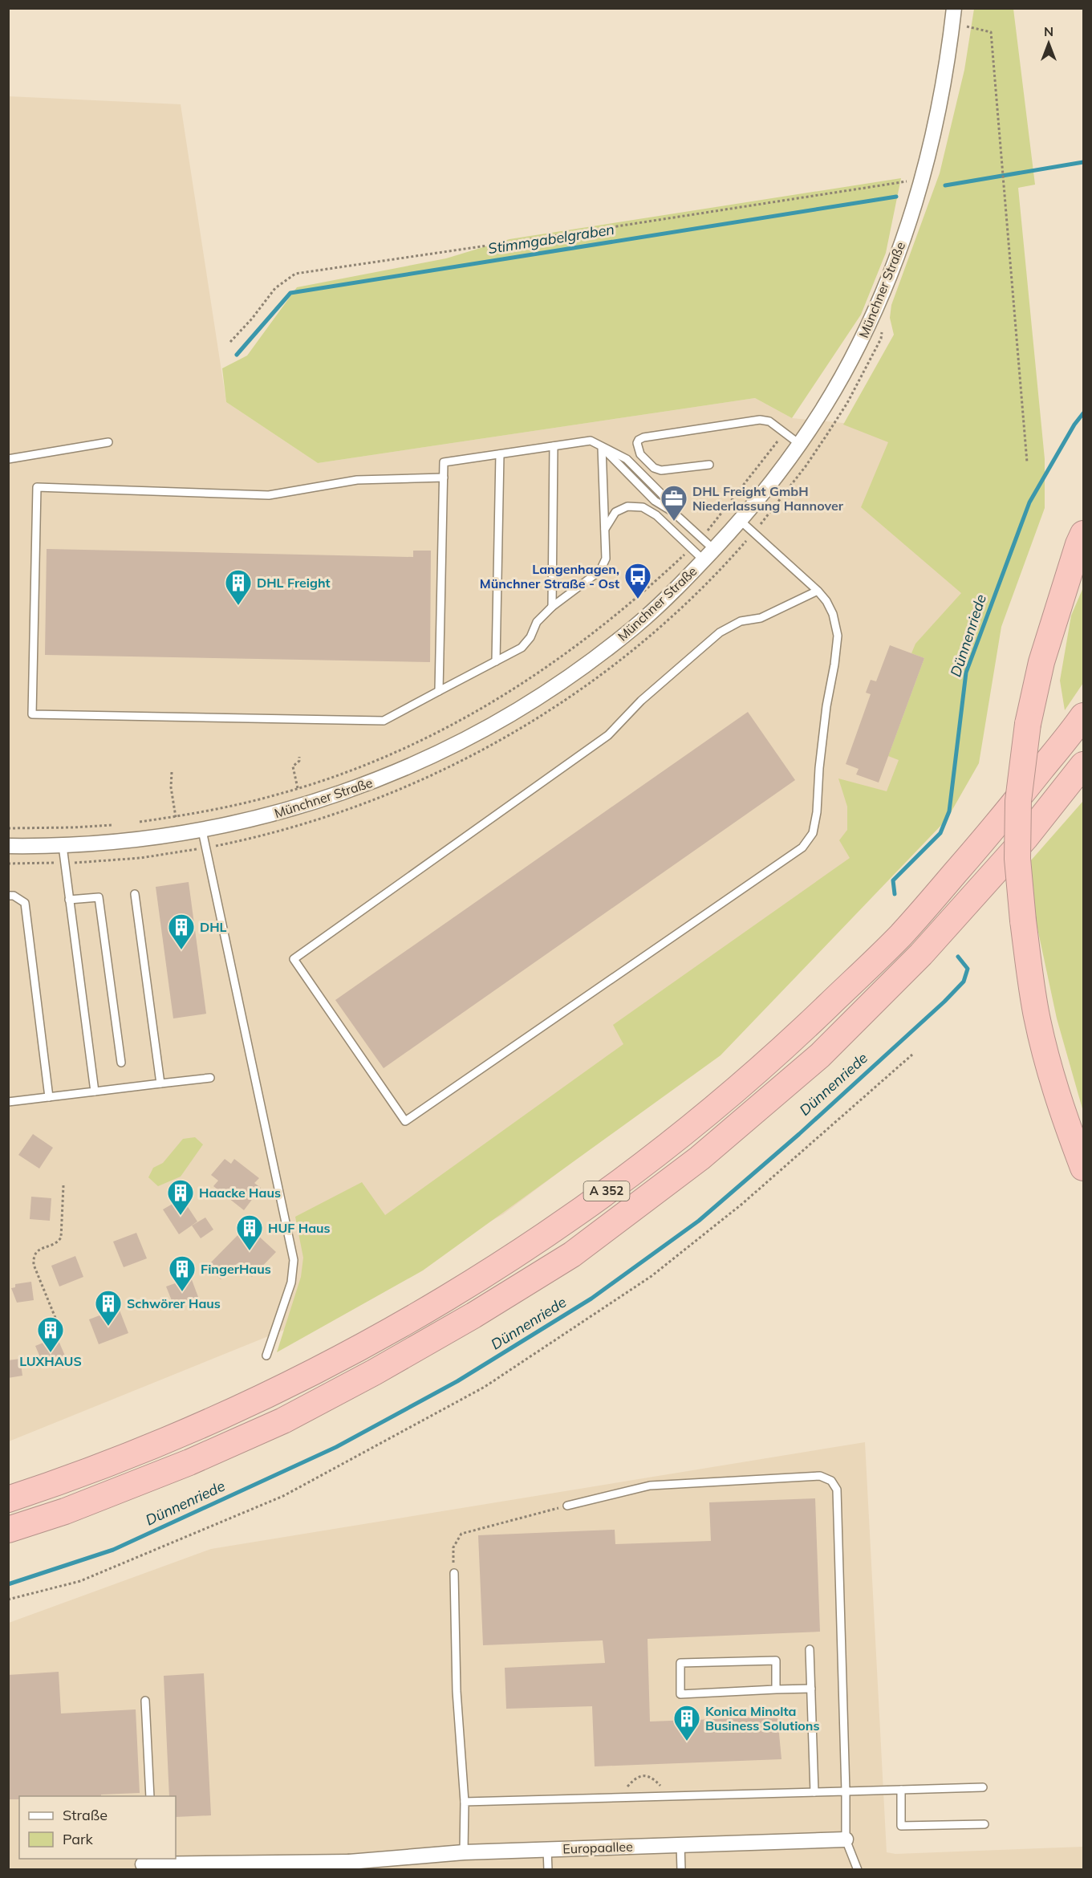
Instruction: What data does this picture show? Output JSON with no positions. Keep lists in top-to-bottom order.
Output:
{
  "streets": {
    "highway": ["A 352"],
    "street": ["Münchner Straße", "Europaallee"]
  },
  "water": ["Stimmgabelgraben", "Dünnenriede"],
  "places": {
    "office": ["DHL Freight GmbH Niederlassung Hannover"],
    "bus stop": ["Langenhagen, Münchner Straße - Ost"],
    "building": [
      "DHL Freight",
      "DHL",
      "Haacke Haus",
      "HUF Haus",
      "FingerHaus",
      "Schwörer Haus",
      "LUXHAUS",
      "Konica Minolta Business Solutions"
    ]
  },
  "legend": ["Straße", "Park"],
  "north": "top"
}
